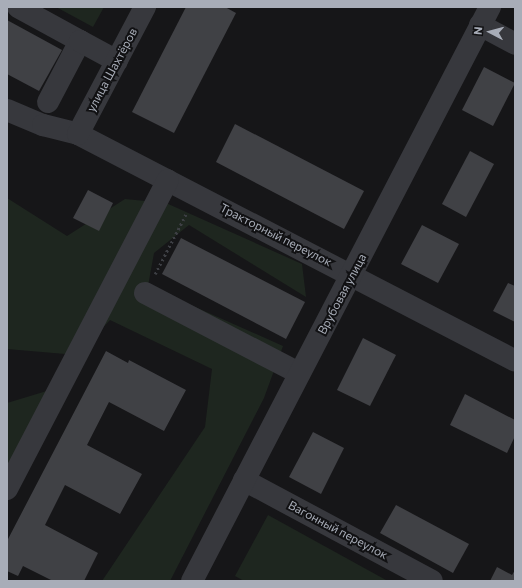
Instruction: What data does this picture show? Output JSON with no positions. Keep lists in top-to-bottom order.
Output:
{
  "streets": {
    "street": [
      "улица Шахтёров",
      "Тракторный переулок",
      "Врубовая улица",
      "Вагонный переулок"
    ]
  },
  "crossings": [
    ["улица Шахтёров", "Тракторный переулок"],
    ["Тракторный переулок", "Врубовая улица"],
    ["Врубовая улица", "Вагонный переулок"]
  ],
  "north": "left"
}
